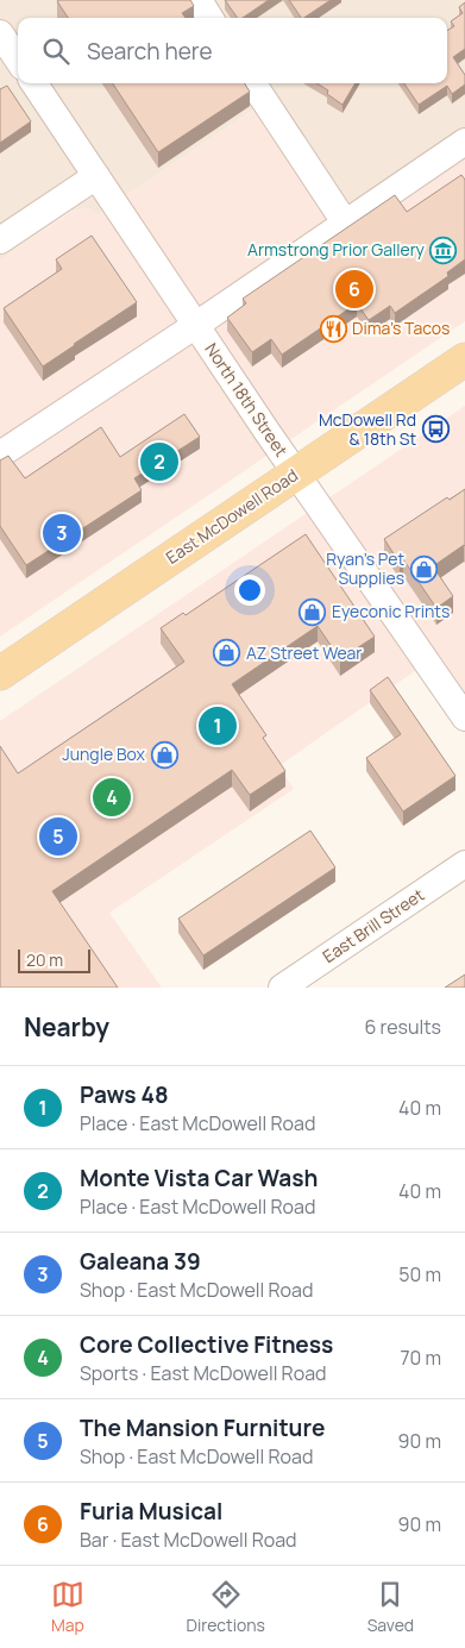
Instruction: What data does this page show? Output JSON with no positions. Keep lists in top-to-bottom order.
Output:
{
  "streets": {
    "main road": ["East McDowell Road"],
    "street": ["North 18th Street", "East Brill Street"]
  },
  "crossings": [
    ["North 18th Street", "East McDowell Road"]
  ],
  "places": {
    "museum": ["Armstrong Prior Gallery"],
    "restaurant": ["Dima's Tacos"],
    "bus stop": ["McDowell Rd & 18th St"],
    "shop": [
      "Ryan's Pet Supplies",
      "Eyeconic Prints",
      "AZ Street Wear",
      "Jungle Box"
    ]
  },
  "scale_bar": "20 m",
  "page": {
    "search": "Search here",
    "pins": [
      "6",
      "2",
      "3",
      "1",
      "4",
      "5"
    ],
    "scale": "20 m",
    "heading": ["Nearby", "6 results"],
    "list": [
      {
        "mark": "1",
        "name": "Paws 48",
        "note": "Place · East McDowell Road",
        "value": "40 m"
      },
      {
        "mark": "2",
        "name": "Monte Vista Car Wash",
        "note": "Place · East McDowell Road",
        "value": "40 m"
      },
      {
        "mark": "3",
        "name": "Galeana 39",
        "note": "Shop · East McDowell Road",
        "value": "50 m"
      },
      {
        "mark": "4",
        "name": "Core Collective Fitness",
        "note": "Sports · East McDowell Road",
        "value": "70 m"
      },
      {
        "mark": "5",
        "name": "The Mansion Furniture",
        "note": "Shop · East McDowell Road",
        "value": "90 m"
      },
      {
        "mark": "6",
        "name": "Furia Musical",
        "note": "Bar · East McDowell Road",
        "value": "90 m"
      }
    ],
    "nav": ["Map", "Directions", "Saved"]
  }
}
